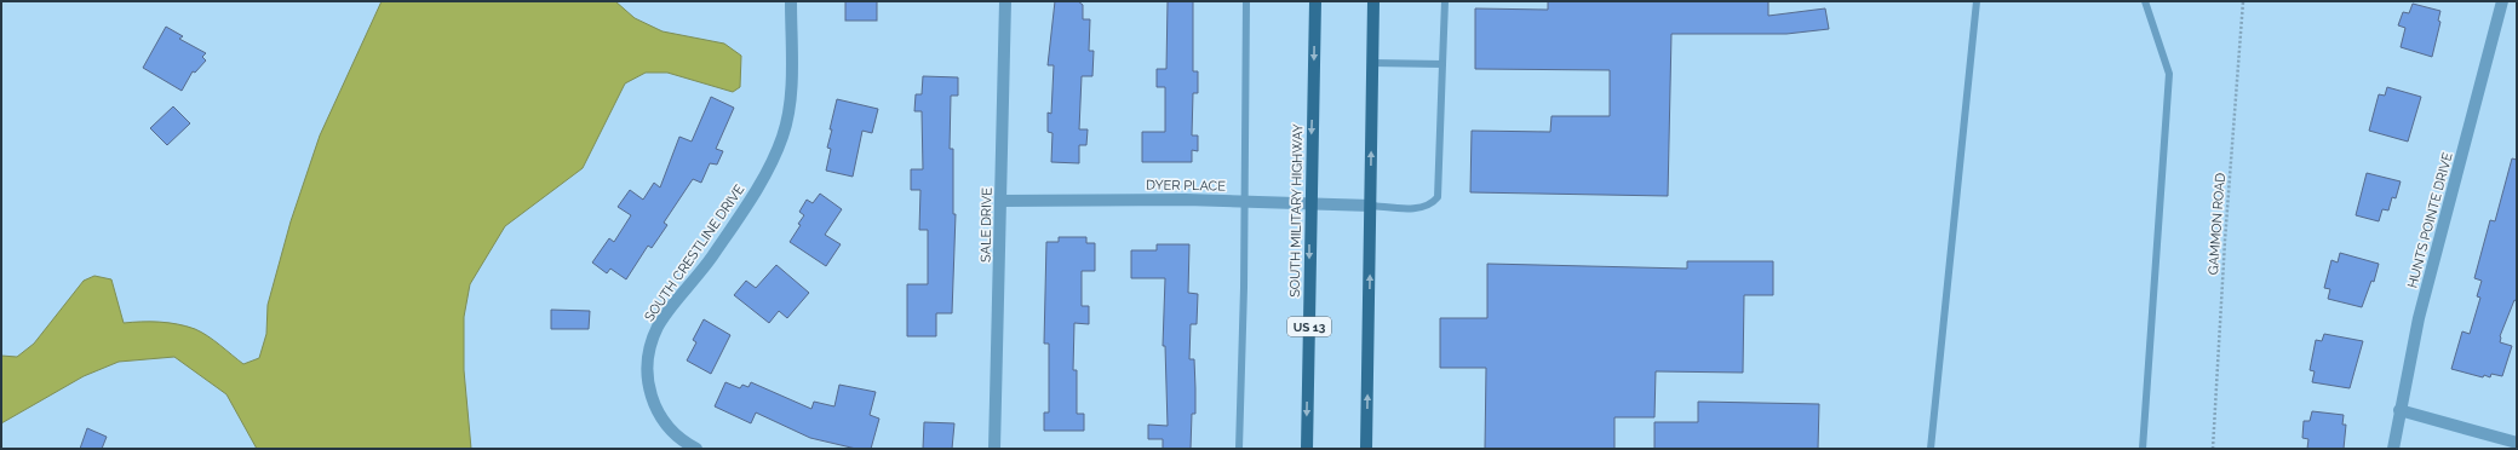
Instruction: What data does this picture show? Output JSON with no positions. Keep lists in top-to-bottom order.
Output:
{
  "streets": {
    "main road": ["SOUTH MILITARY HIGHWAY", "US 13"],
    "street": [
      "DYER PLACE",
      "HUNTS POINTE DRIVE",
      "SALE DRIVE",
      "SOUTH CRESTLINE DRIVE"
    ],
    "path": ["GAMMON ROAD"]
  },
  "crossings": [
    ["DYER PLACE", "SOUTH MILITARY HIGHWAY"],
    ["DYER PLACE", "SALE DRIVE"]
  ]
}
